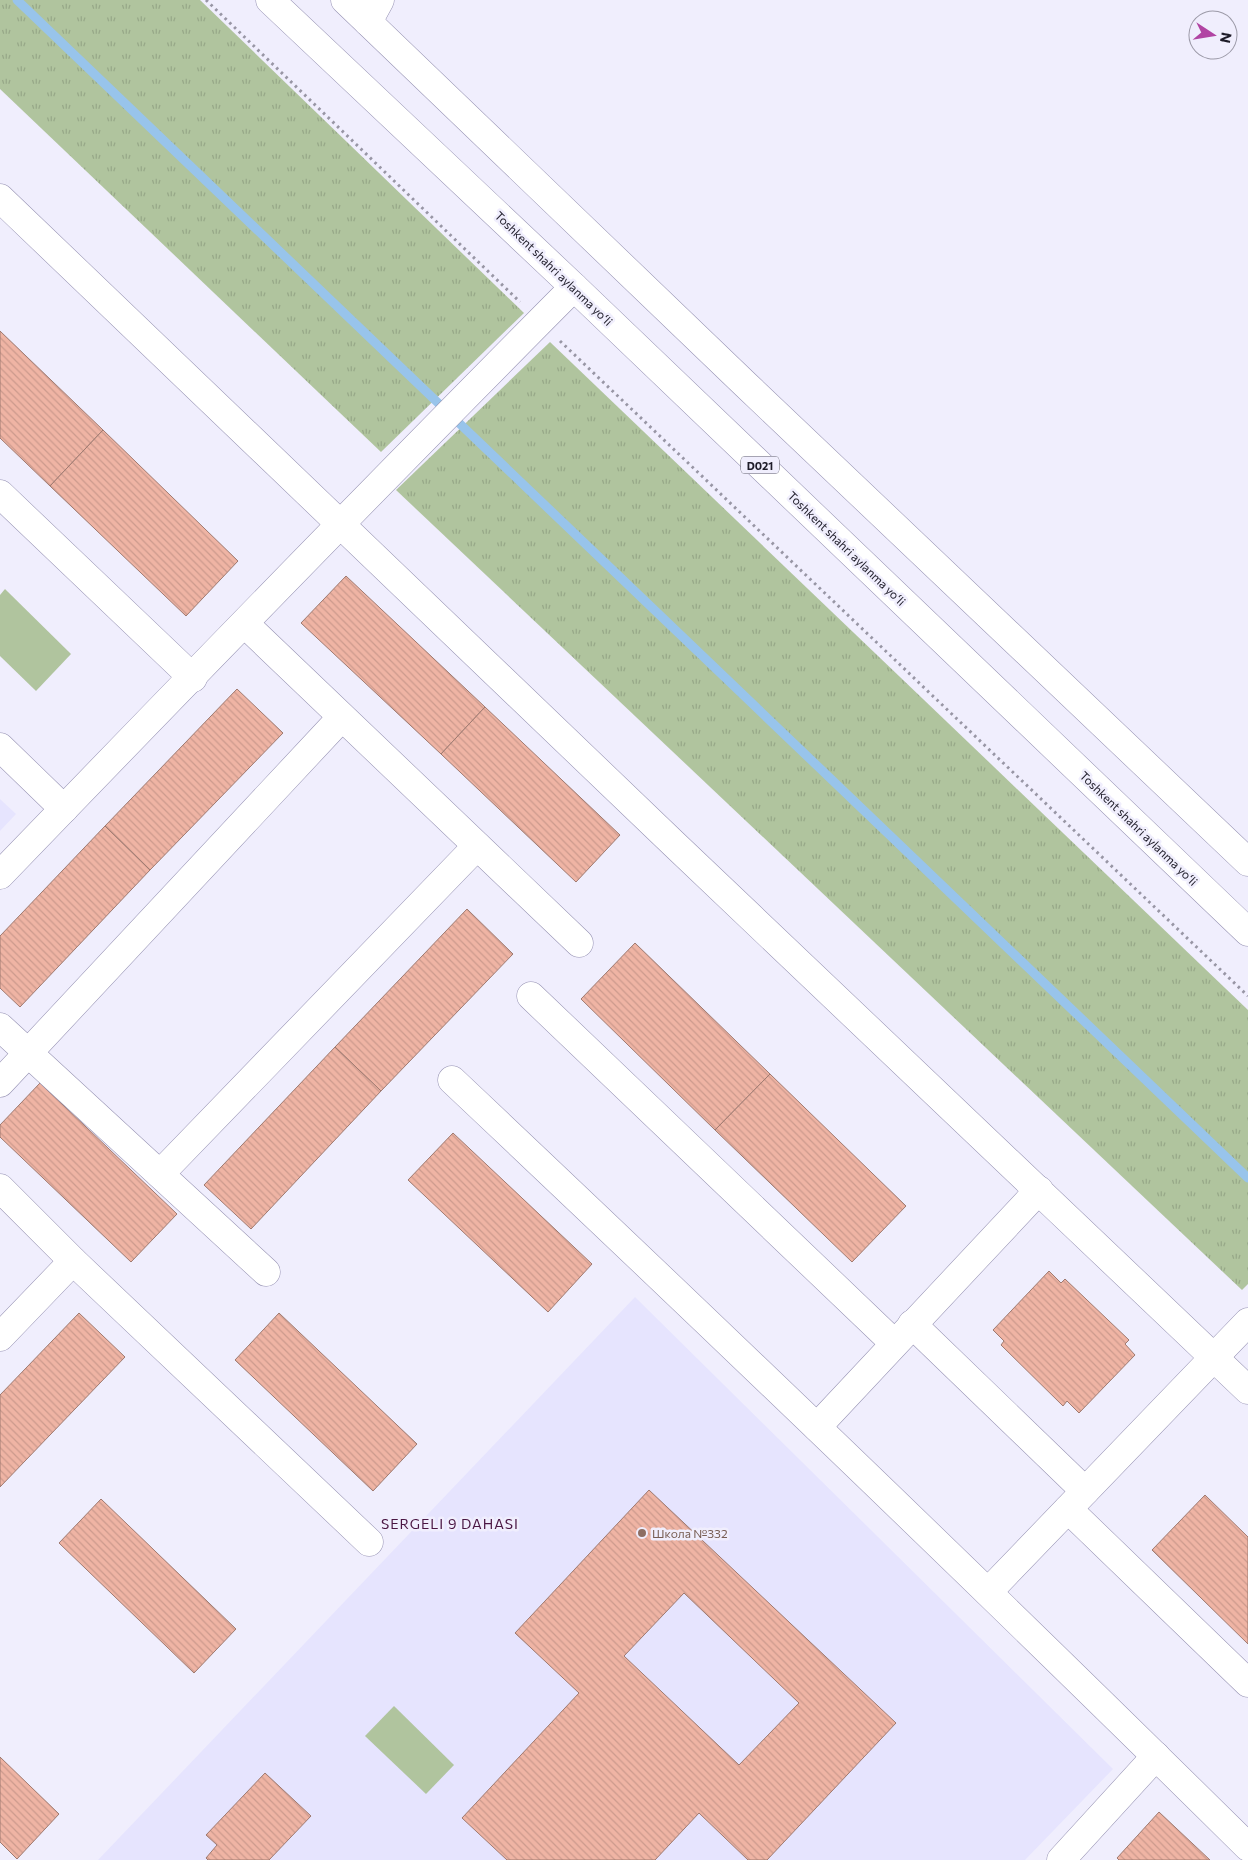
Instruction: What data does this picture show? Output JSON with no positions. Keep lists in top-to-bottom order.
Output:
{
  "streets": {
    "main road": ["Toshkent shahri aylanma yoʻli", "D021"]
  },
  "districts": ["SERGELI 9 DAHASI"],
  "places": ["Школа №332"],
  "north": "right"
}
